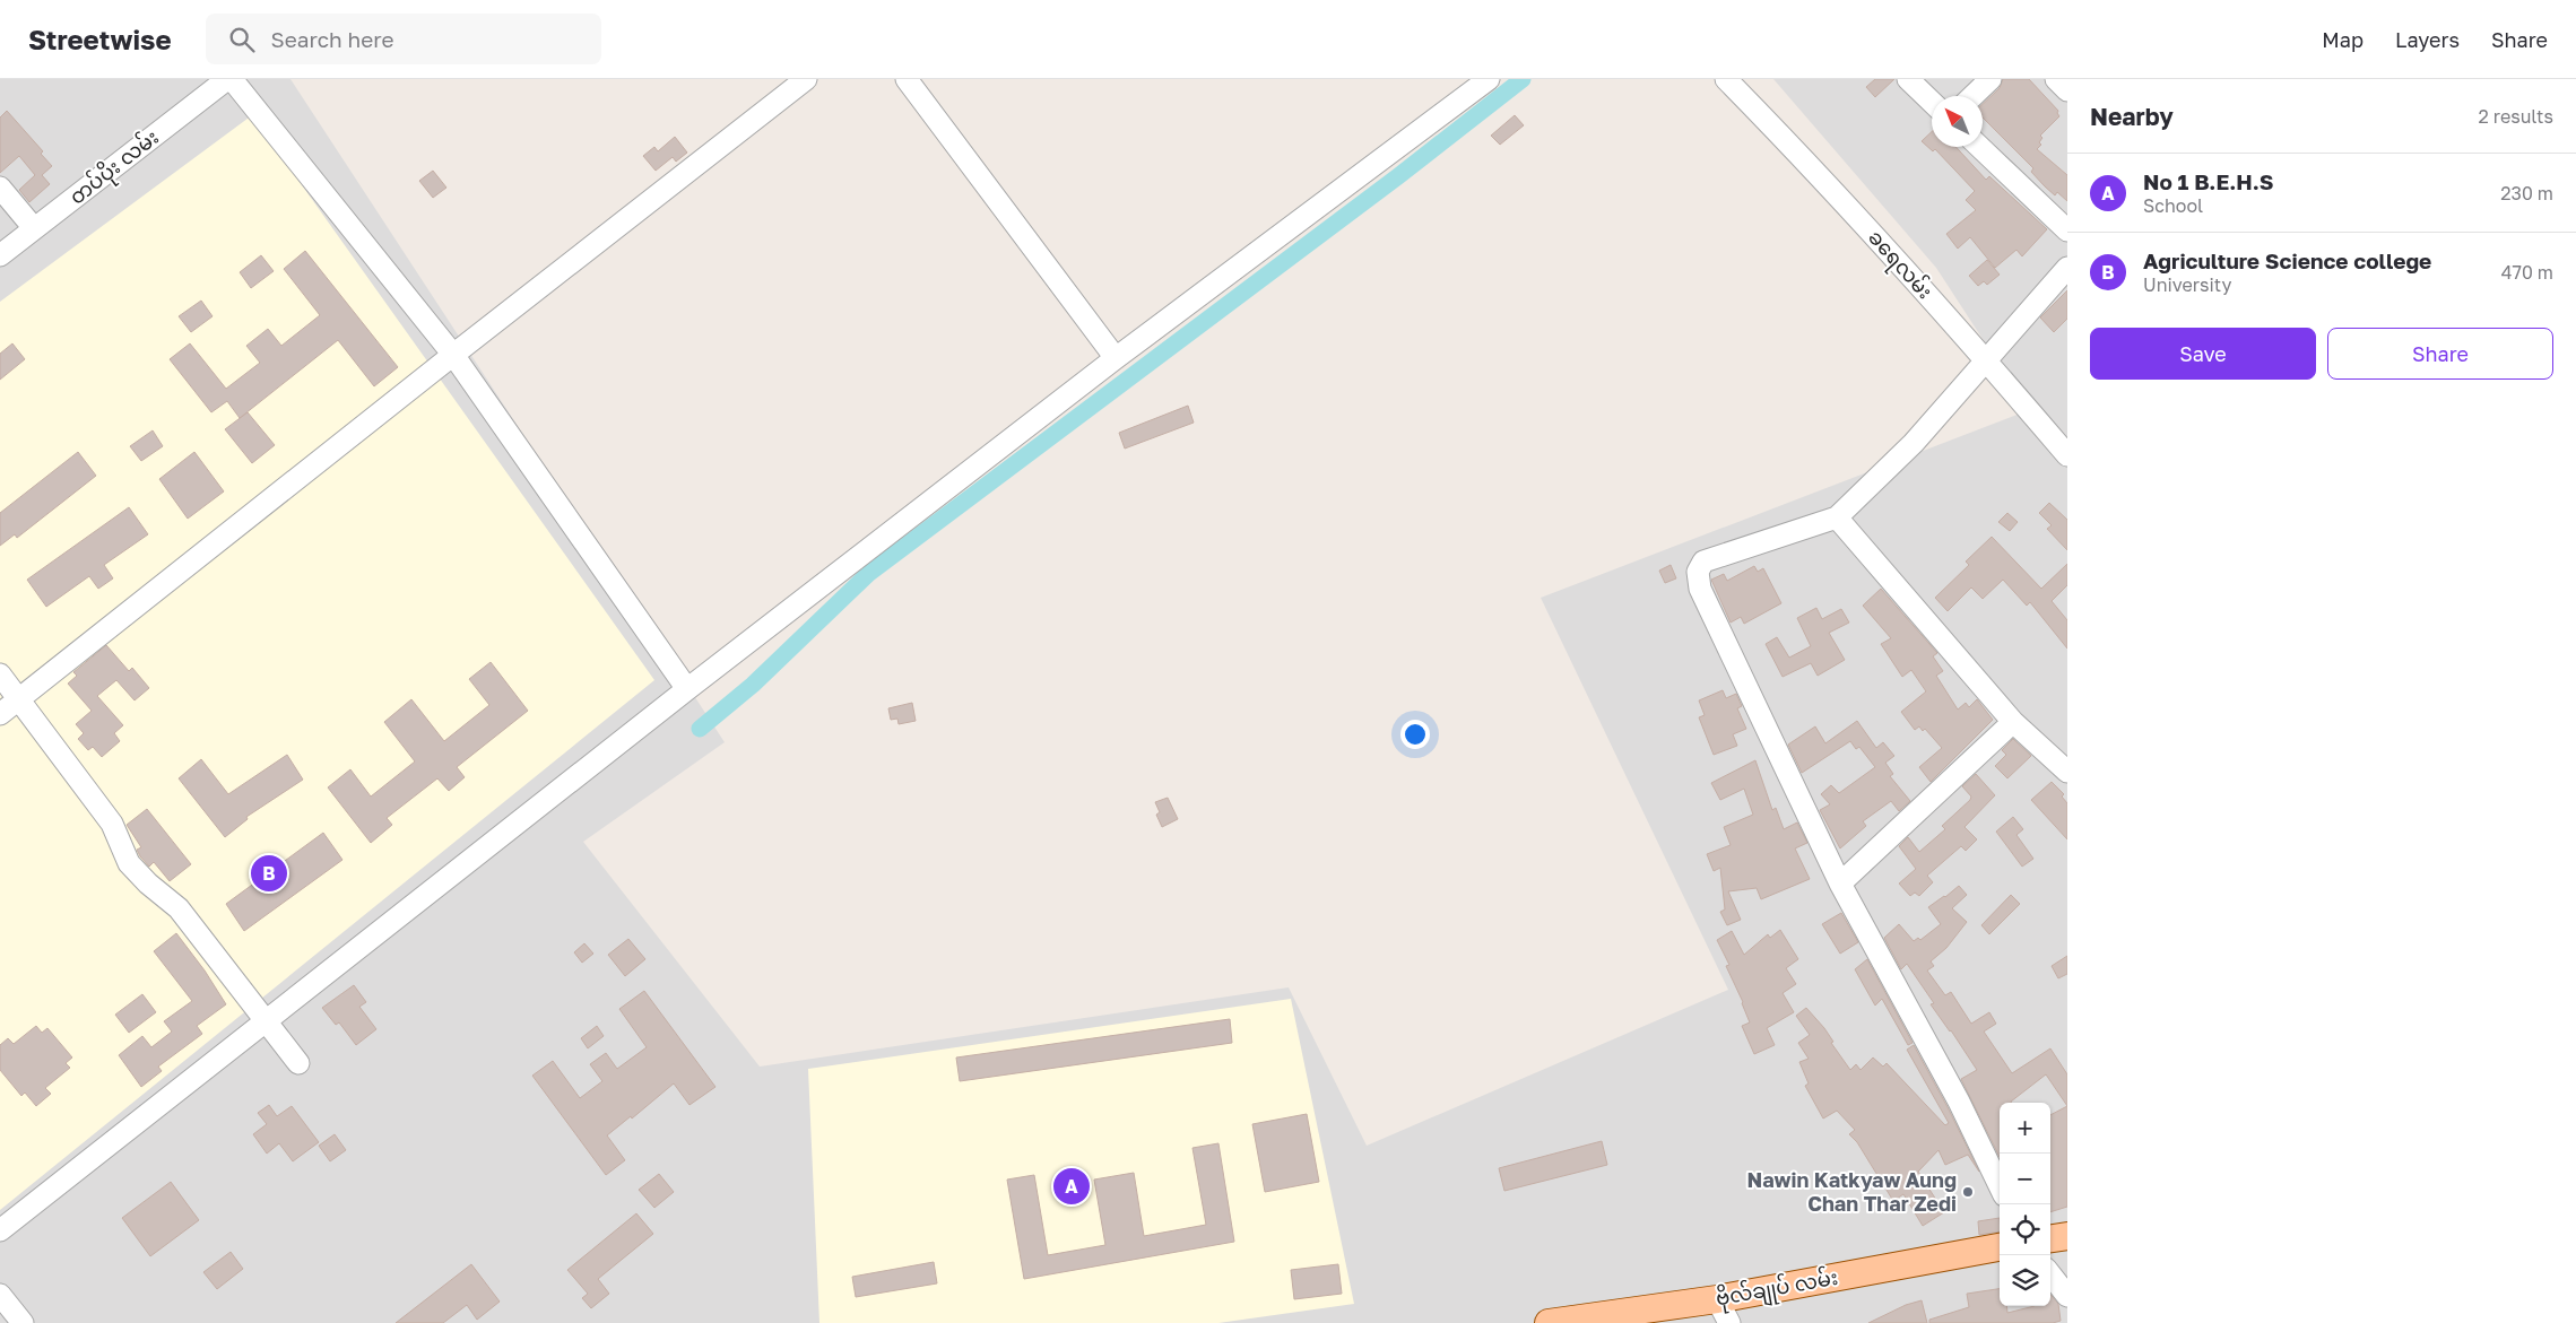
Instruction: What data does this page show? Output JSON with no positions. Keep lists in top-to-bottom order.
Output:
{
  "streets": {
    "main road": ["ဗိုလ်ချုပ် လမ်း"],
    "street": ["တပ်ပိုး လမ်း", "ခရေလမ်း"]
  },
  "places": ["Nawin Katkyaw Aung Chan Thar Zedi"],
  "north": "top left",
  "page": {
    "header": "Streetwise",
    "search": "Search here",
    "nav": ["Map", "Layers", "Share"],
    "heading": ["Nearby", "2 results"],
    "list": [
      {
        "mark": "A",
        "name": "No 1 B.E.H.S",
        "note": "School",
        "value": "230 m"
      },
      {
        "mark": "B",
        "name": "Agriculture Science college",
        "note": "University",
        "value": "470 m"
      }
    ],
    "buttons": ["Save", "Share"],
    "pins": ["B", "A"],
    "map_buttons": ["+", "−"]
  }
}
